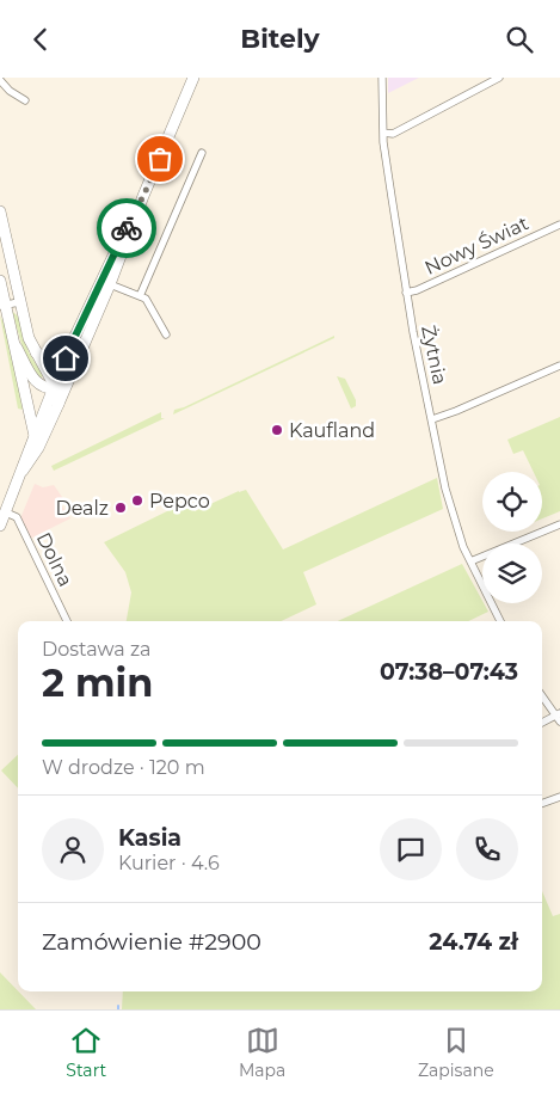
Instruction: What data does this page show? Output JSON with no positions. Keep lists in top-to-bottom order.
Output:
{
  "streets": {
    "street": ["Nowy Świat", "Żytnia", "Dolna"]
  },
  "crossings": [
    ["Nowy Świat", "Żytnia"]
  ],
  "places": ["Kaufland", "Pepco", "Dealz"],
  "page": {
    "header": "Bitely",
    "heading": ["2 min", "Dostawa za", "07:38–07:43"],
    "panel": [
      "Kasia",
      "Kurier · 4.6",
      "Zamówienie #2900",
      "24.74 zł"
    ],
    "bar": "W drodze · 120 m",
    "tabs": ["Start", "Mapa", "Zapisane"]
  }
}
